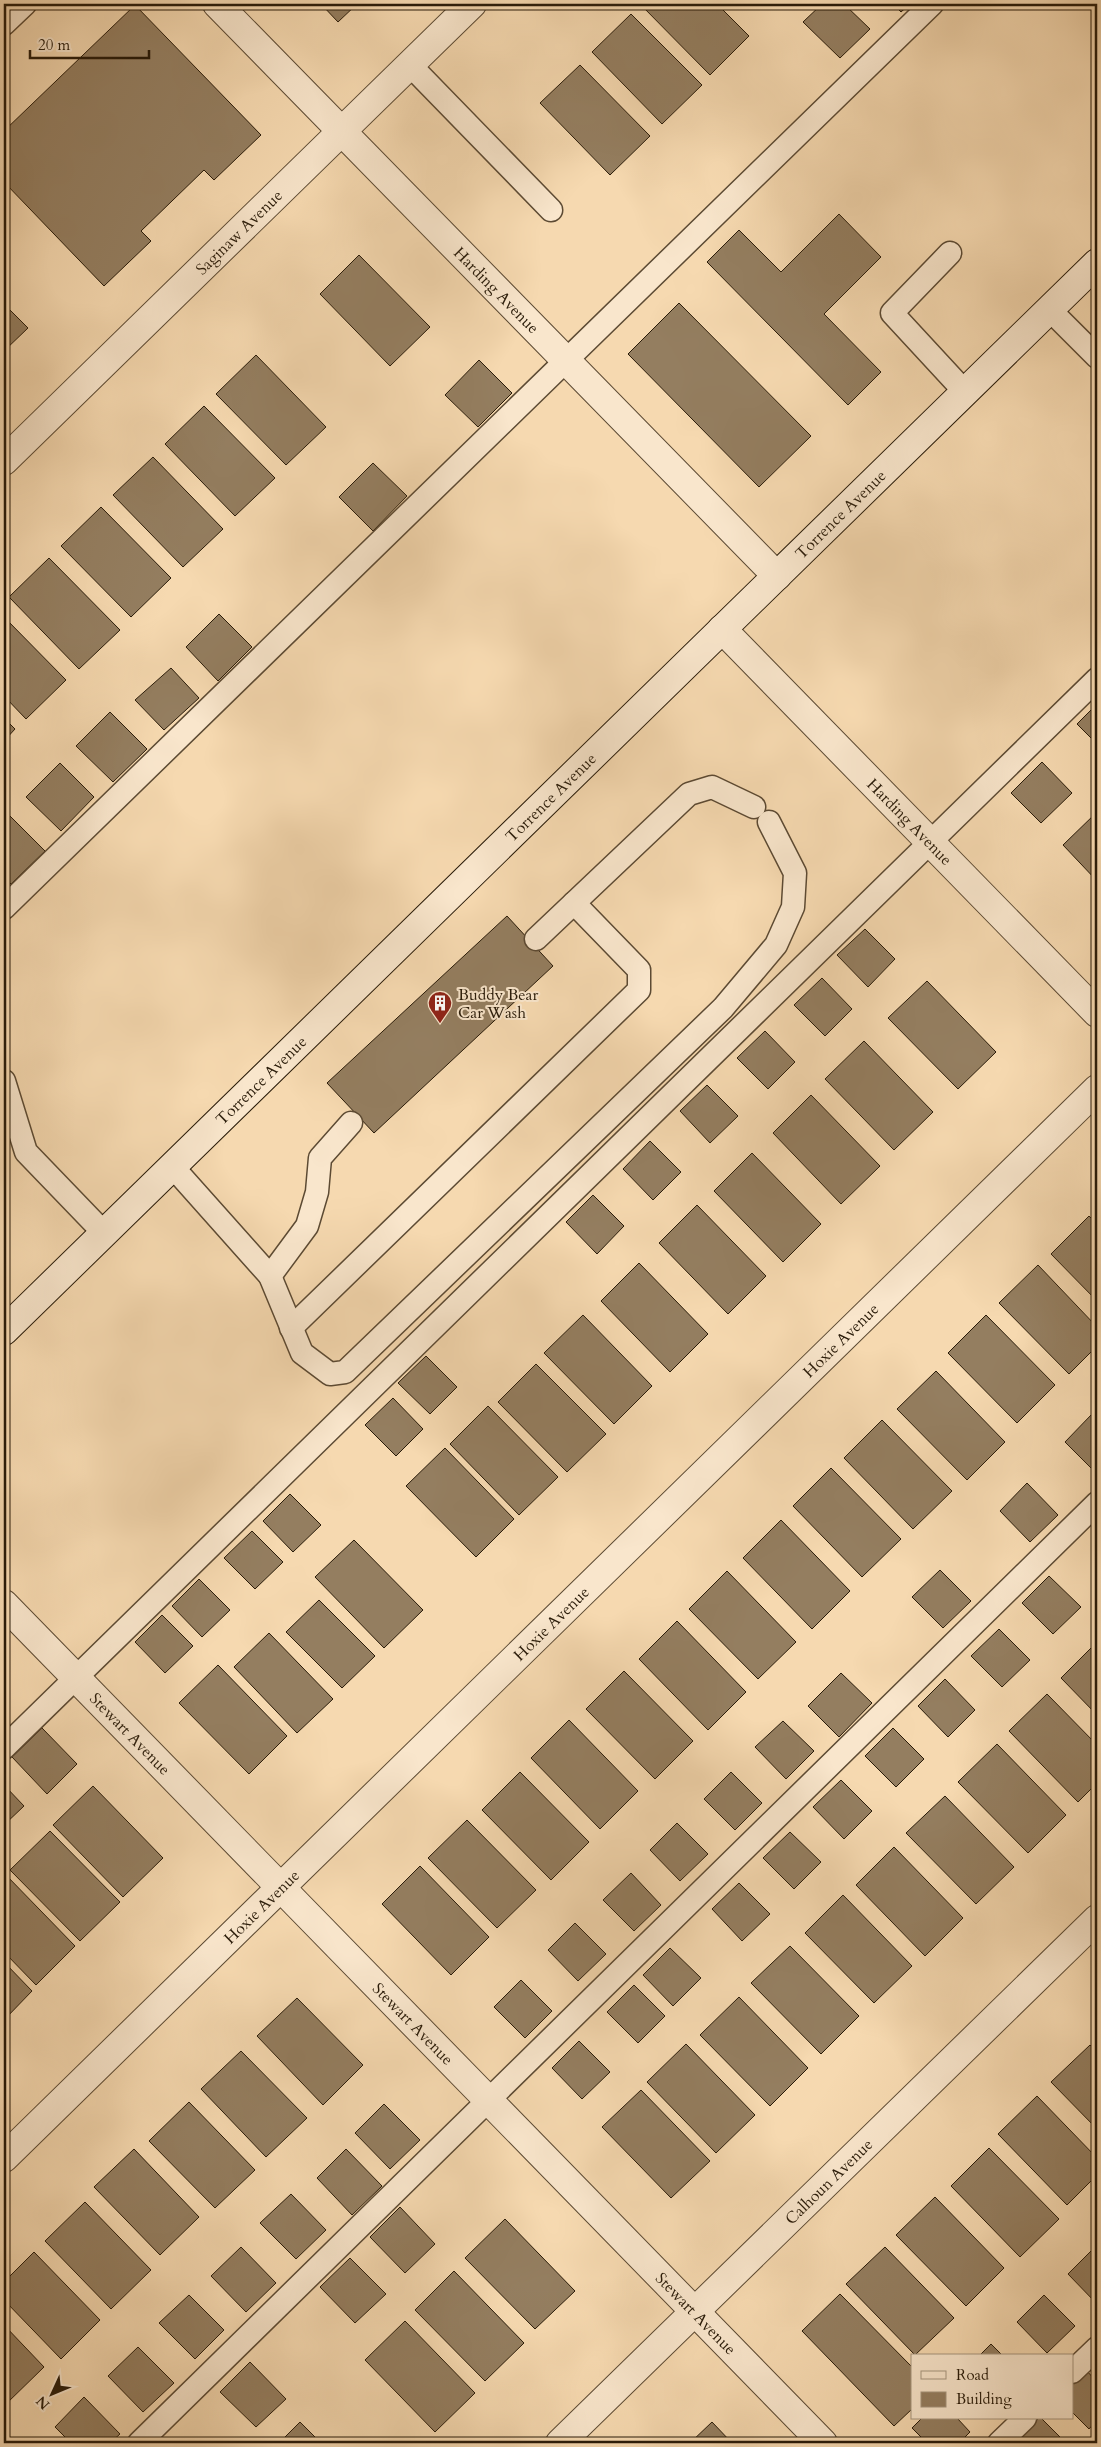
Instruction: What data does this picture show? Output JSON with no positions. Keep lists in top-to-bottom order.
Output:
{
  "streets": {
    "street": [
      "Saginaw Avenue",
      "Harding Avenue",
      "Torrence Avenue",
      "Hoxie Avenue",
      "Stewart Avenue",
      "Calhoun Avenue"
    ]
  },
  "crossings": [
    ["Saginaw Avenue", "Harding Avenue"],
    ["Harding Avenue", "Torrence Avenue"],
    ["Hoxie Avenue", "Stewart Avenue"],
    ["Stewart Avenue", "Calhoun Avenue"]
  ],
  "places": {
    "building": ["Buddy Bear Car Wash"]
  },
  "legend": ["Road", "Building"],
  "scale_bar": "20 m",
  "north": "bottom left"
}
